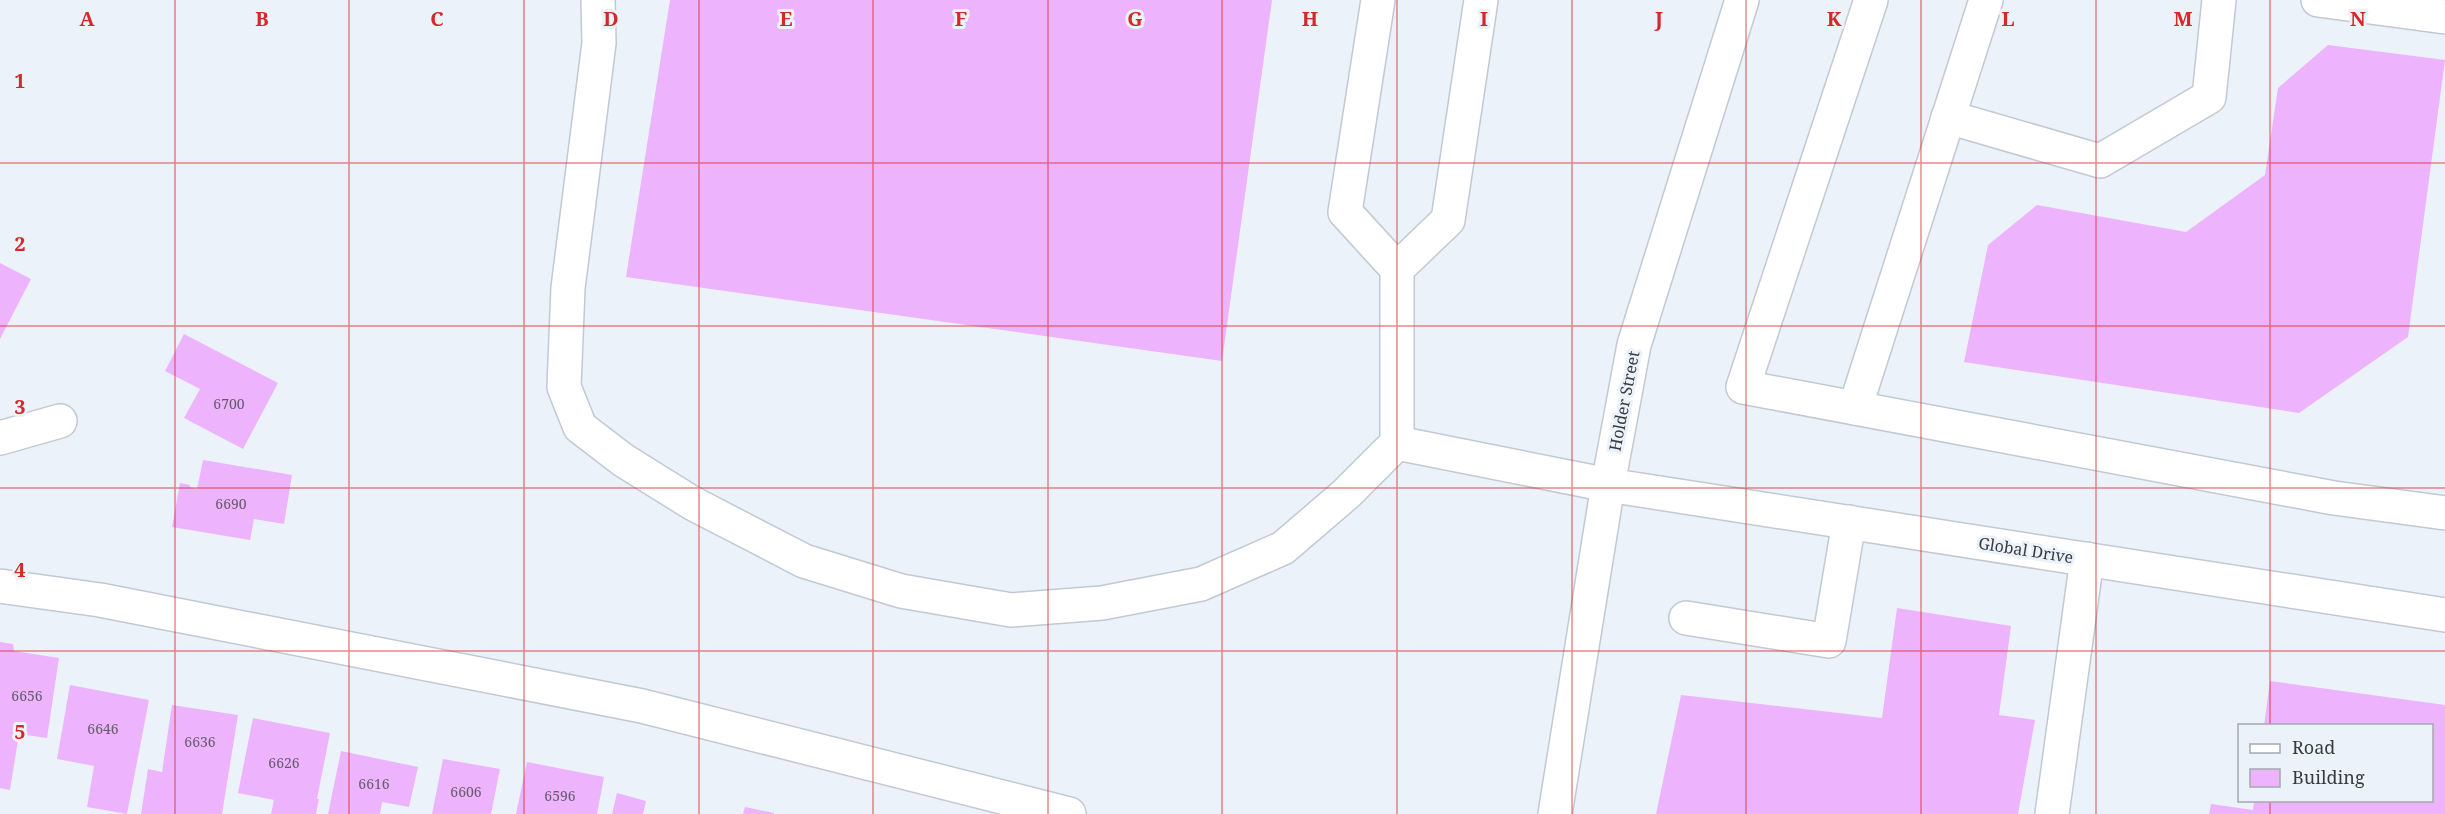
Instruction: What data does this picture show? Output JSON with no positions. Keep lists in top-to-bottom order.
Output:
{
  "streets": {
    "street": ["Holder Street", "Global Drive"]
  },
  "crossings": [
    ["Holder Street", "Global Drive"]
  ],
  "house_numbers": [
    "6700",
    "6690",
    "6656",
    "6646",
    "6636",
    "6626",
    "6616",
    "6606",
    "6596"
  ],
  "legend": ["Road", "Building"],
  "grid": {
    "columns": [
      "A",
      "B",
      "C",
      "D",
      "E",
      "F",
      "G",
      "H",
      "I",
      "J",
      "K",
      "L",
      "M",
      "N"
    ],
    "rows": [
      "1",
      "2",
      "3",
      "4",
      "5"
    ]
  }
}
